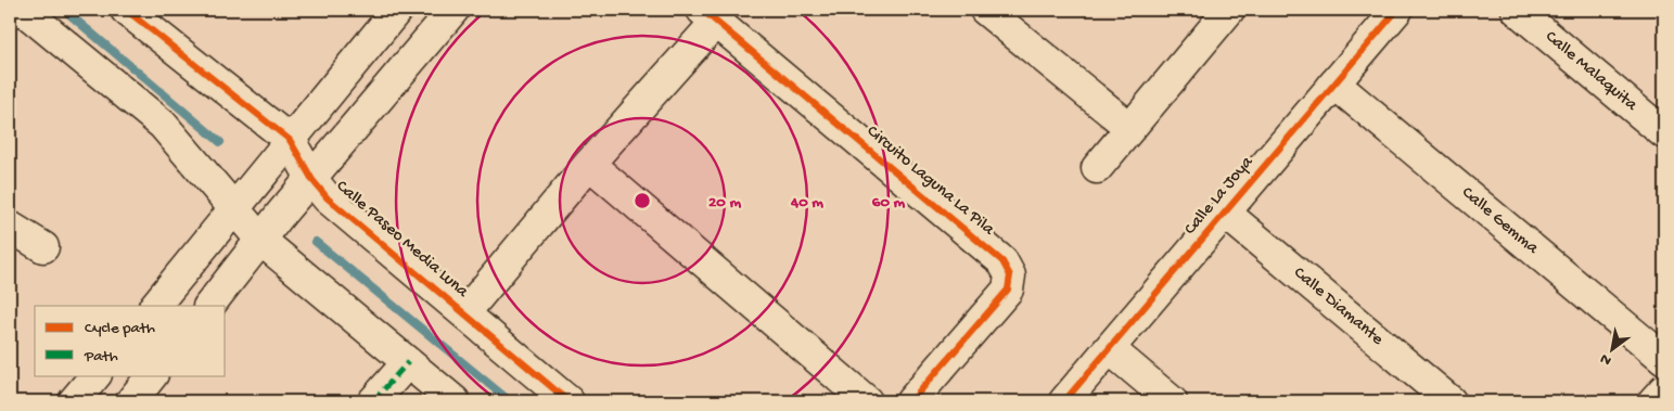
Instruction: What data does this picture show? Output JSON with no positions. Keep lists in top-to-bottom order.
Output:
{
  "streets": {
    "street": [
      "Calle Malaquita",
      "Circuito Laguna La Pila",
      "Calle La Joya",
      "Calle Gemma",
      "Calle Paseo Media Luna",
      "Calle Diamante"
    ]
  },
  "crossings": [
    ["Circuito Laguna La Pila", "Calle Paseo Media Luna"],
    ["Calle La Joya", "Calle Gemma"],
    ["Calle La Joya", "Calle Diamante"]
  ],
  "legend": ["Cycle path", "Path"],
  "north": "bottom left",
  "rings": ["20 m", "40 m", "60 m"]
}
